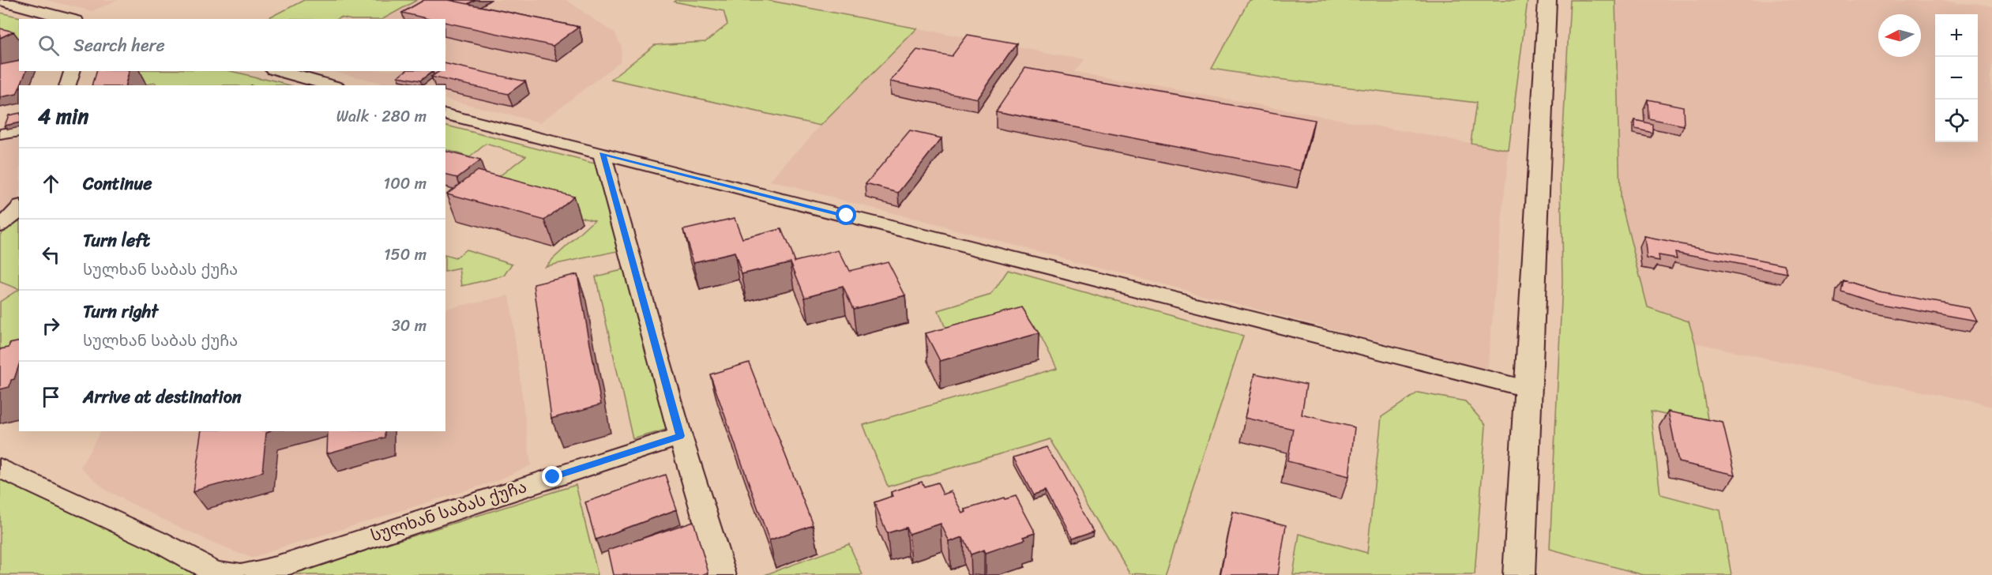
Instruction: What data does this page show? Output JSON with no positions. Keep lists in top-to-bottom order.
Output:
{
  "streets": {
    "street": ["სულხან საბას ქუჩა"]
  },
  "north": "left",
  "page": {
    "map_buttons": ["+", "−"],
    "search": "Search here",
    "heading": ["4 min", "Walk · 280 m"],
    "list": [
      ["Continue", "100 m"],
      ["Turn left", "სულხან საბას ქუჩა", "150 m"],
      ["Turn right", "სულხან საბას ქუჩა", "30 m"],
      "Arrive at destination"
    ]
  }
}
